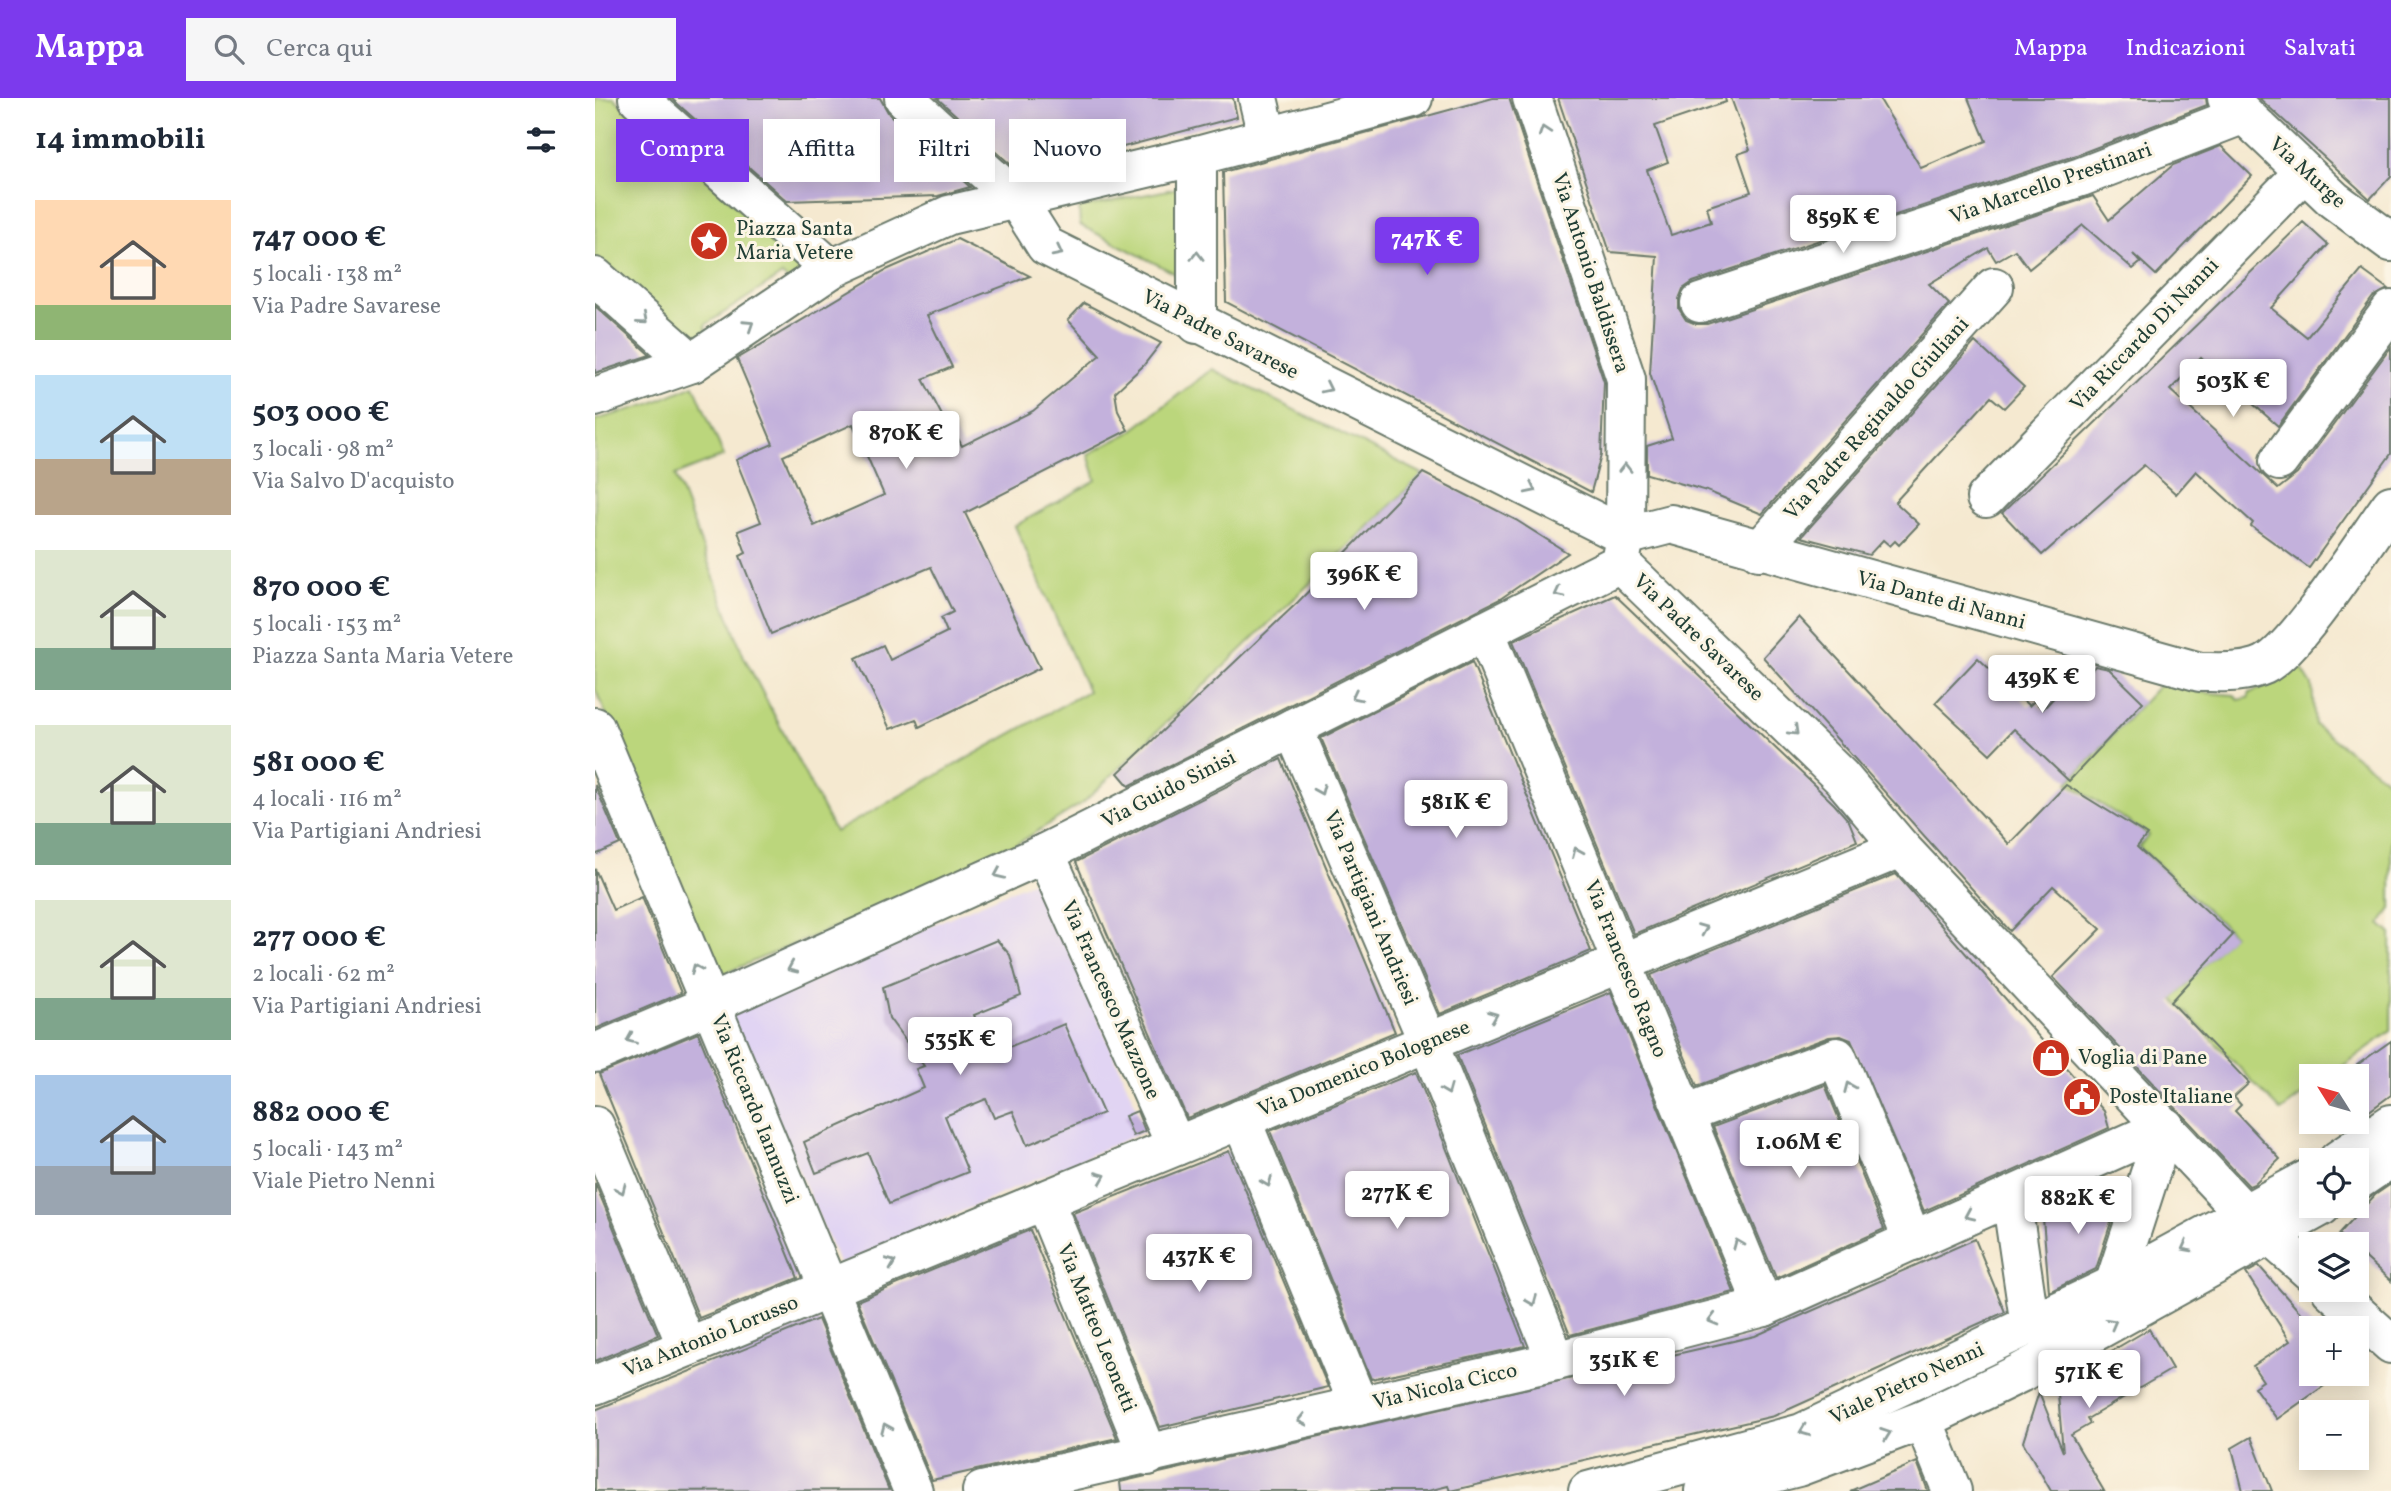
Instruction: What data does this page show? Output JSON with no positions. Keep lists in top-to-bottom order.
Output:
{
  "streets": {
    "street": [
      "Via Murge",
      "Via Marcello Prestinari",
      "Via Antonio Baldissera",
      "Via Padre Savarese",
      "Via Riccardo Di Nanni",
      "Via Padre Reginaldo Giuliani",
      "Via Dante di Nanni",
      "Via Guido Sinisi",
      "Via Partigiani Andriesi",
      "Via Francesco Ragno",
      "Via Francesco Mazzone",
      "Via Domenico Bolognese",
      "Via Riccardo Iannuzzi",
      "Via Matteo Leonetti",
      "Via Antonio Lorusso",
      "Viale Pietro Nenni",
      "Via Nicola Cicco"
    ]
  },
  "crossings": [
    ["Via Murge", "Via Marcello Prestinari"],
    ["Via Murge", "Via Riccardo Di Nanni"],
    ["Via Antonio Baldissera", "Via Padre Savarese"],
    ["Via Antonio Baldissera", "Via Dante di Nanni"],
    ["Via Antonio Baldissera", "Via Guido Sinisi"],
    ["Via Padre Savarese", "Via Dante di Nanni"],
    ["Via Padre Savarese", "Via Guido Sinisi"],
    ["Via Padre Savarese", "Via Domenico Bolognese"],
    ["Via Padre Savarese", "Viale Pietro Nenni"],
    ["Via Padre Savarese", "Via Nicola Cicco"],
    ["Via Padre Reginaldo Giuliani", "Via Dante di Nanni"],
    ["Via Dante di Nanni", "Via Guido Sinisi"],
    ["Via Guido Sinisi", "Via Partigiani Andriesi"],
    ["Via Guido Sinisi", "Via Francesco Ragno"],
    ["Via Guido Sinisi", "Via Francesco Mazzone"],
    ["Via Guido Sinisi", "Via Riccardo Iannuzzi"],
    ["Via Partigiani Andriesi", "Via Domenico Bolognese"],
    ["Via Partigiani Andriesi", "Via Nicola Cicco"],
    ["Via Francesco Ragno", "Via Domenico Bolognese"],
    ["Via Francesco Ragno", "Via Nicola Cicco"],
    ["Via Francesco Mazzone", "Via Domenico Bolognese"],
    ["Via Domenico Bolognese", "Via Riccardo Iannuzzi"],
    ["Via Domenico Bolognese", "Via Matteo Leonetti"],
    ["Via Domenico Bolognese", "Via Antonio Lorusso"],
    ["Via Riccardo Iannuzzi", "Via Antonio Lorusso"],
    ["Via Matteo Leonetti", "Via Nicola Cicco"]
  ],
  "one_way": [
    "Via Antonio Baldissera",
    "Via Padre Savarese",
    "Via Guido Sinisi",
    "Via Francesco Ragno",
    "Via Domenico Bolognese",
    "Via Riccardo Iannuzzi",
    "Via Nicola Cicco"
  ],
  "places": {
    "place": ["Piazza Santa Maria Vetere"],
    "shop": ["Voglia di Pane"],
    "public building": ["Poste Italiane"]
  },
  "north": "top left",
  "page": {
    "header": "Mappa",
    "search": "Cerca qui",
    "nav": ["Mappa", "Indicazioni", "Salvati"],
    "heading": "14 immobili",
    "chip": [
      "Compra",
      "Affitta",
      "Filtri",
      "Nuovo"
    ],
    "list": [
      {
        "name": "747 000 €",
        "note": "5 locali · 138 m² · Via Padre Savarese"
      },
      {
        "name": "503 000 €",
        "note": "3 locali · 98 m² · Via Salvo D'acquisto"
      },
      {
        "name": "870 000 €",
        "note": "5 locali · 153 m² · Piazza Santa Maria Vetere"
      },
      {
        "name": "581 000 €",
        "note": "4 locali · 116 m² · Via Partigiani Andriesi"
      },
      {
        "name": "277 000 €",
        "note": "2 locali · 62 m² · Via Partigiani Andriesi"
      },
      {
        "name": "882 000 €",
        "note": "5 locali · 143 m² · Viale Pietro Nenni"
      }
    ],
    "price": [
      "859K €",
      "747K €",
      "503K €",
      "870K €",
      "396K €",
      "439K €",
      "581K €",
      "535K €",
      "1.06M €",
      "277K €",
      "882K €",
      "437K €",
      "351K €",
      "571K €"
    ],
    "map_buttons": ["+", "−"]
  }
}
